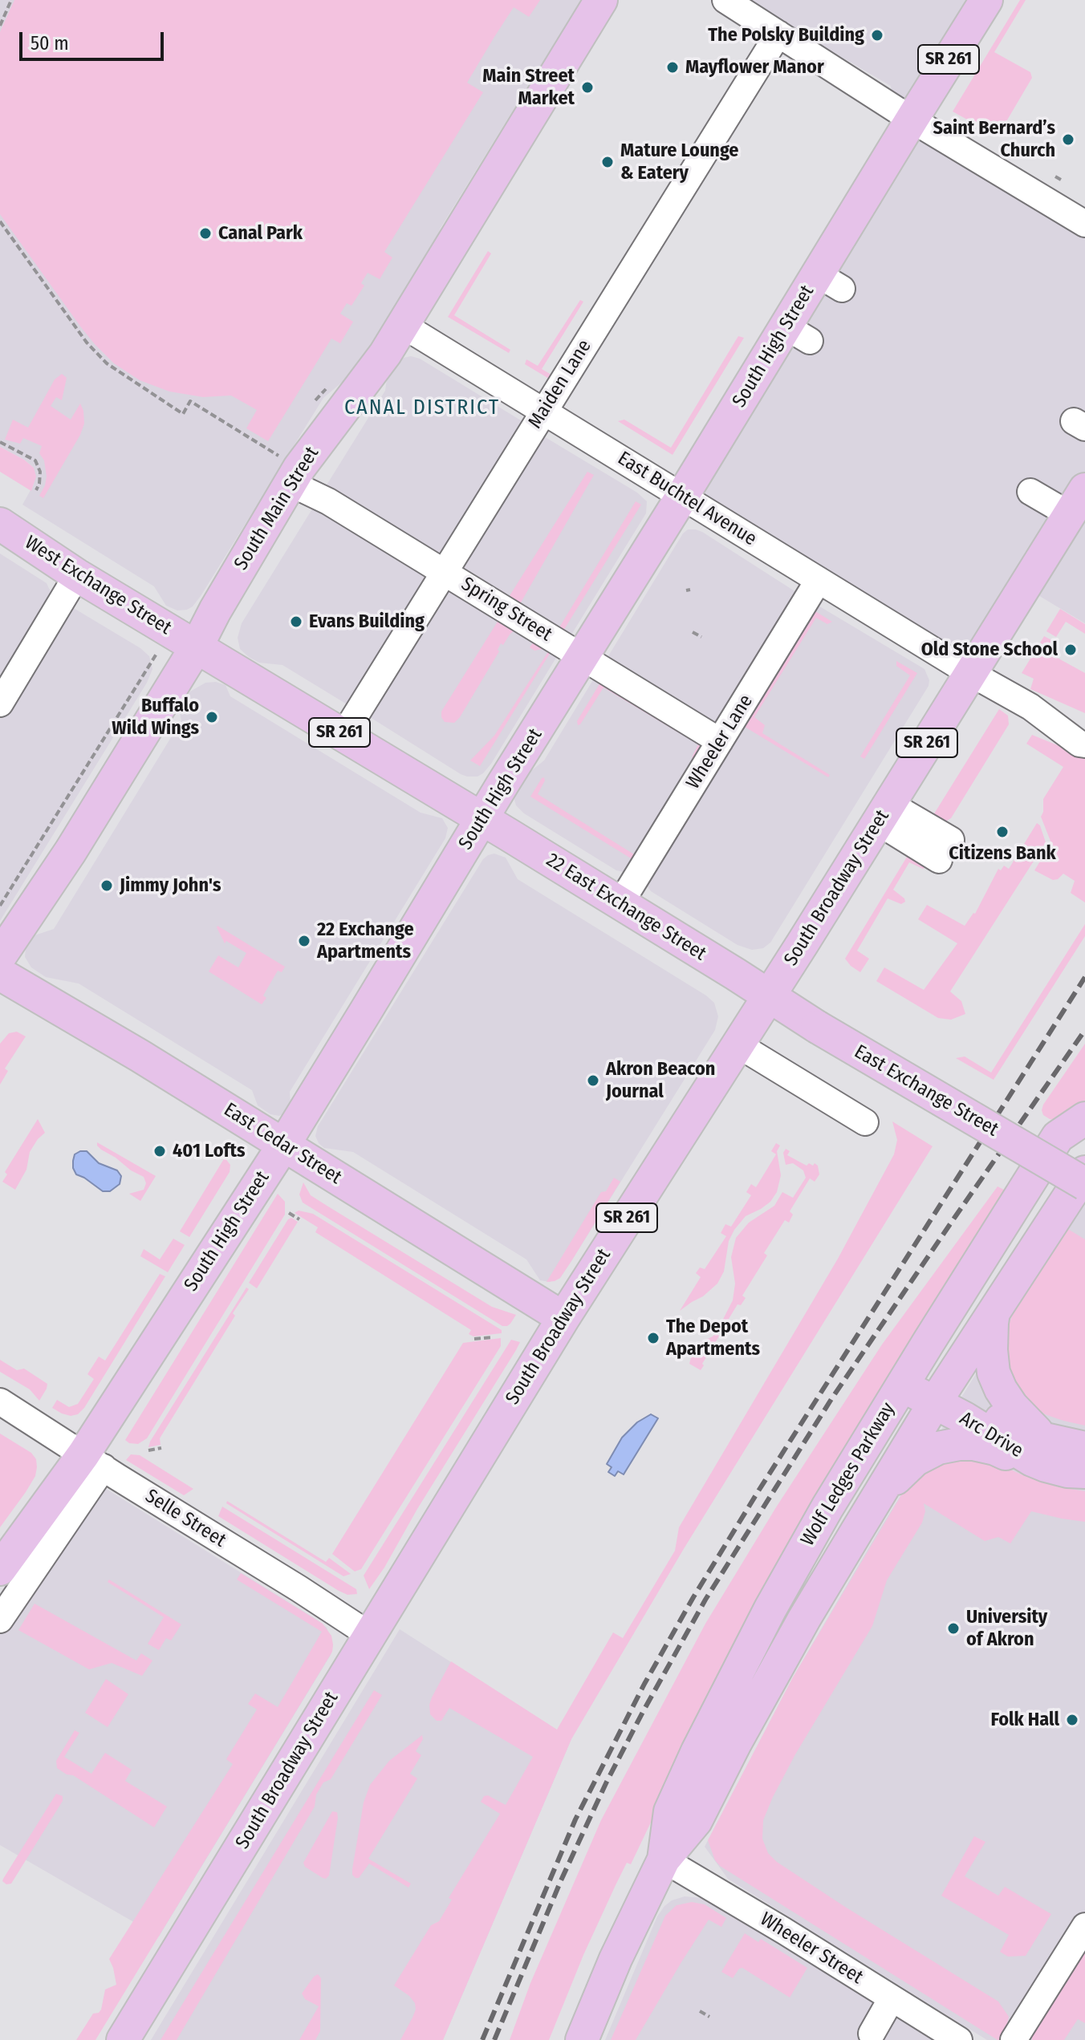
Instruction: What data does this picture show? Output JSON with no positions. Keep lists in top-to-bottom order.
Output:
{
  "streets": {
    "main road": [
      "SR 261",
      "South High Street",
      "South Main Street",
      "West Exchange Street",
      "South Broadway Street",
      "22 East Exchange Street",
      "East Exchange Street",
      "East Cedar Street",
      "Arc Drive",
      "Wolf Ledges Parkway"
    ],
    "street": [
      "Maiden Lane",
      "East Buchtel Avenue",
      "Spring Street",
      "Wheeler Lane",
      "Selle Street",
      "Wheeler Street"
    ]
  },
  "crossings": [
    ["SR 261", "South High Street"],
    ["SR 261", "Maiden Lane"],
    ["SR 261", "South Main Street"],
    ["SR 261", "West Exchange Street"],
    ["SR 261", "22 East Exchange Street"],
    ["South High Street", "East Buchtel Avenue"],
    ["South High Street", "Spring Street"],
    ["South High Street", "22 East Exchange Street"],
    ["South High Street", "East Cedar Street"],
    ["South High Street", "Selle Street"],
    ["Maiden Lane", "East Buchtel Avenue"],
    ["Maiden Lane", "Spring Street"],
    ["East Buchtel Avenue", "South Main Street"],
    ["East Buchtel Avenue", "Wheeler Lane"],
    ["East Buchtel Avenue", "South Broadway Street"],
    ["South Main Street", "West Exchange Street"],
    ["South Main Street", "Spring Street"],
    ["Spring Street", "Wheeler Lane"],
    ["Wheeler Lane", "22 East Exchange Street"],
    ["South Broadway Street", "22 East Exchange Street"],
    ["South Broadway Street", "East Exchange Street"],
    ["South Broadway Street", "East Cedar Street"],
    ["South Broadway Street", "Selle Street"],
    ["22 East Exchange Street", "East Exchange Street"],
    ["Arc Drive", "Wolf Ledges Parkway"],
    ["Wolf Ledges Parkway", "Wheeler Street"]
  ],
  "districts": ["CANAL DISTRICT"],
  "places": [
    "The Polsky Building",
    "Mayflower Manor",
    "Main Street Market",
    "Saint Bernard’s Church",
    "Mature Lounge & Eatery",
    "Canal Park",
    "Evans Building",
    "Old Stone School",
    "Buffalo Wild Wings",
    "Citizens Bank",
    "Jimmy John's",
    "22 Exchange Apartments",
    "Akron Beacon Journal",
    "401 Lofts",
    "The Depot Apartments",
    "University of Akron",
    "Folk Hall"
  ],
  "scale_bar": "50 m"
}
